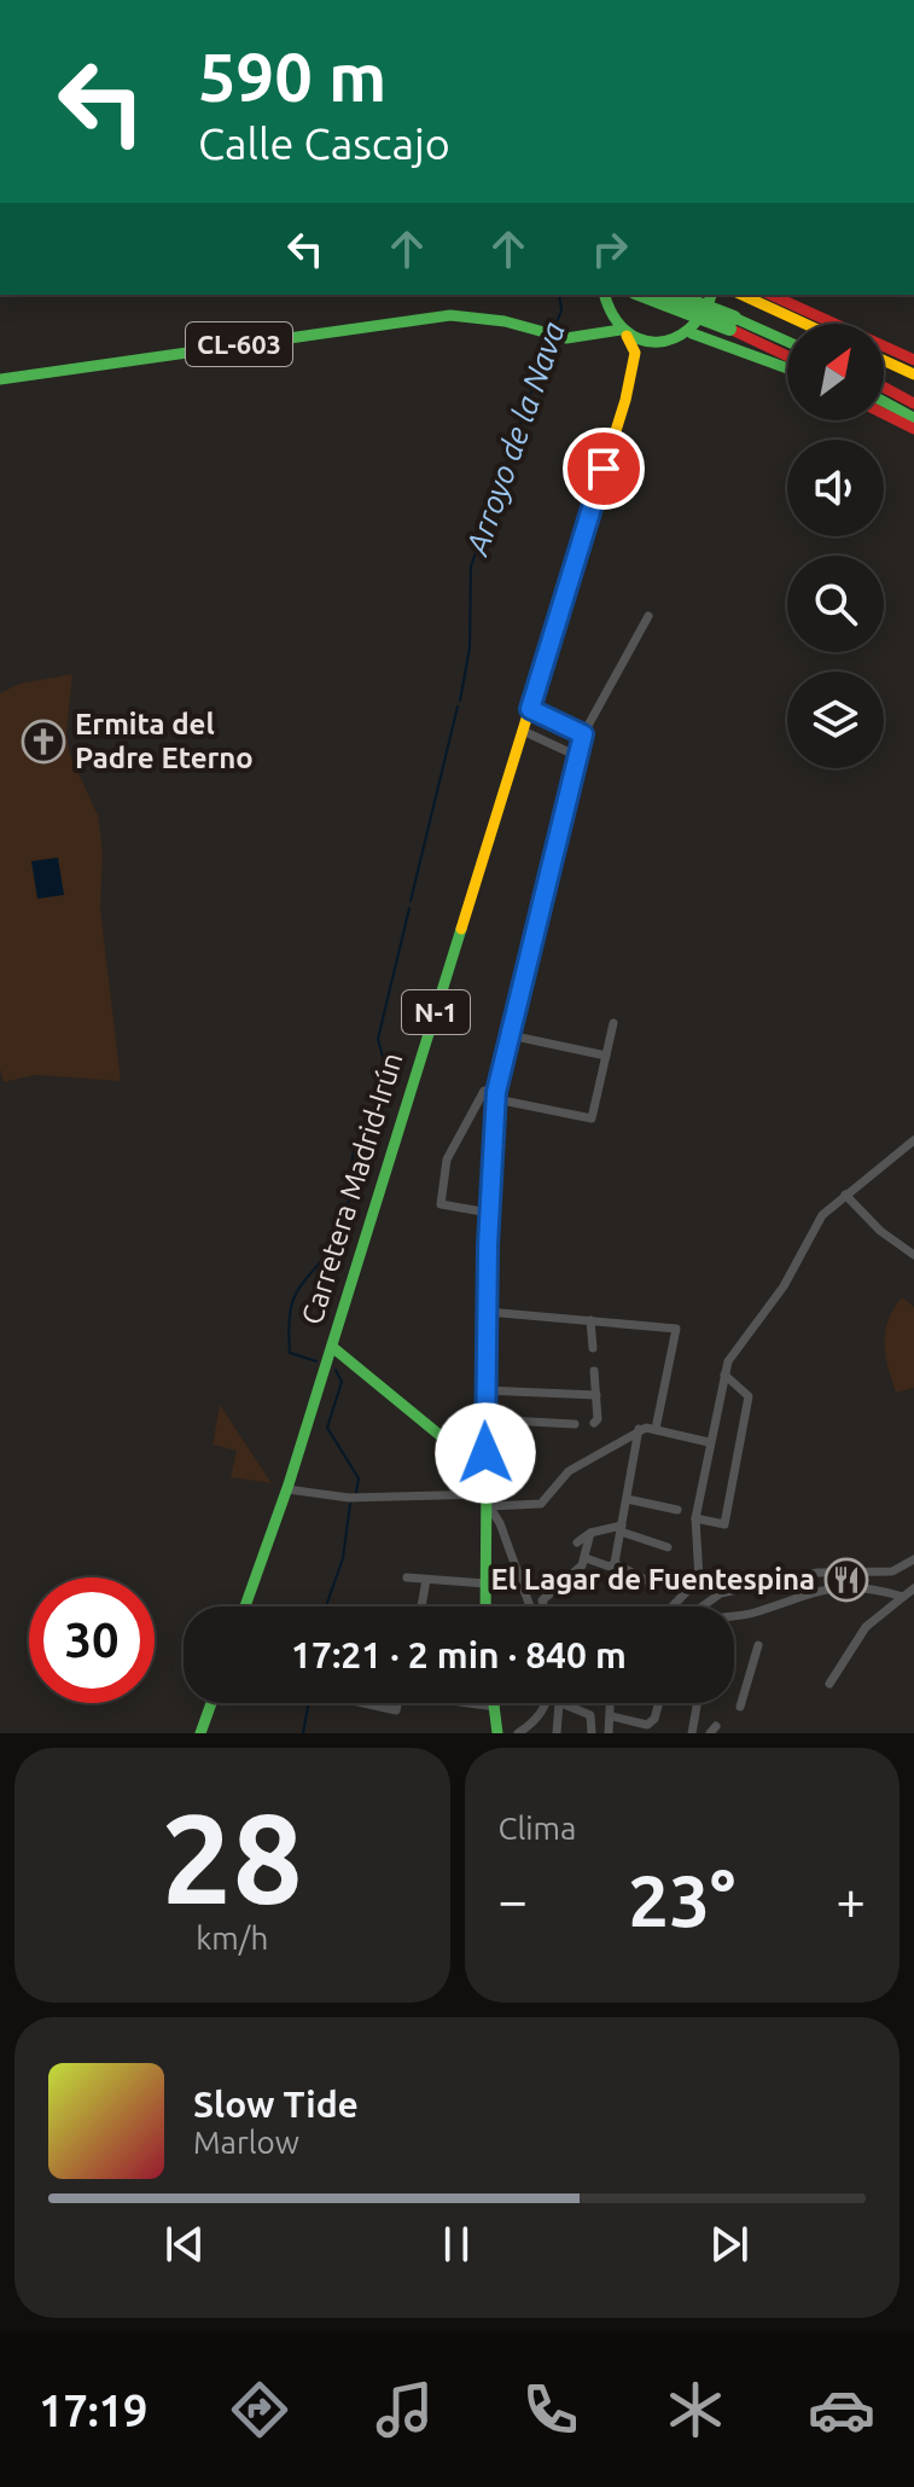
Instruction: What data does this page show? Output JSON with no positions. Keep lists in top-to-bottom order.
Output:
{
  "streets": {
    "main road": ["CL-603", "N-1", "Carretera Madrid-Irún"]
  },
  "crossings": [
    ["CL-603", "N-1"],
    ["CL-603", "Carretera Madrid-Irún"],
    ["N-1", "Carretera Madrid-Irún"]
  ],
  "water": ["Arroyo de la Nava"],
  "places": {
    "church": ["Ermita del Padre Eterno"],
    "restaurant": ["El Lagar de Fuentespina"]
  },
  "north": "top right",
  "page": {
    "turn": ["590 m", "Calle Cascajo"],
    "limit": "30",
    "trip": "17:21 · 2 min · 840 m",
    "tile": [
      ["28", "km/h"],
      "Clima"
    ],
    "heat": ["−", "23°", "+"],
    "song": ["Slow Tide", "Marlow"],
    "tabs": "17:19"
  }
}
